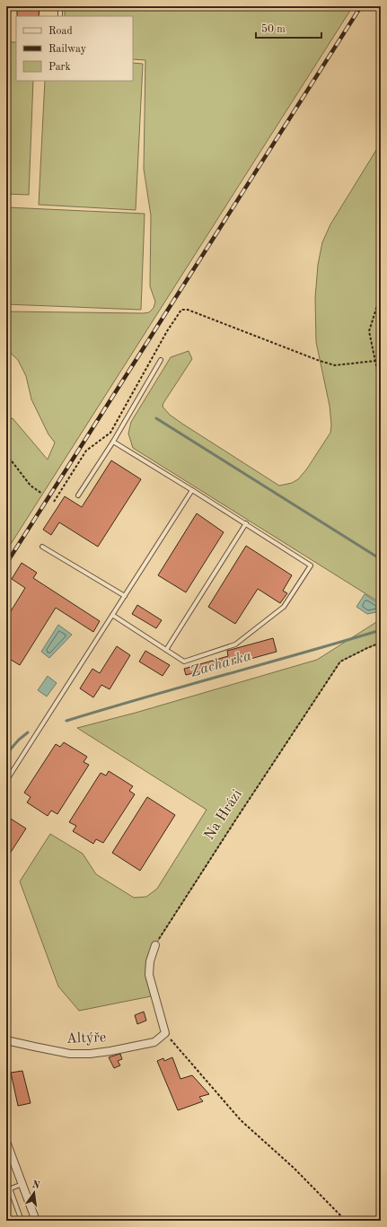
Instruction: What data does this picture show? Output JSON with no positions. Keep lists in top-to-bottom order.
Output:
{
  "streets": {
    "street": ["Altýře"],
    "path": ["Na Hrázi"]
  },
  "water": ["Zacharka"],
  "legend": ["Road", "Railway", "Park"],
  "scale_bar": "50 m",
  "north": "top"
}
